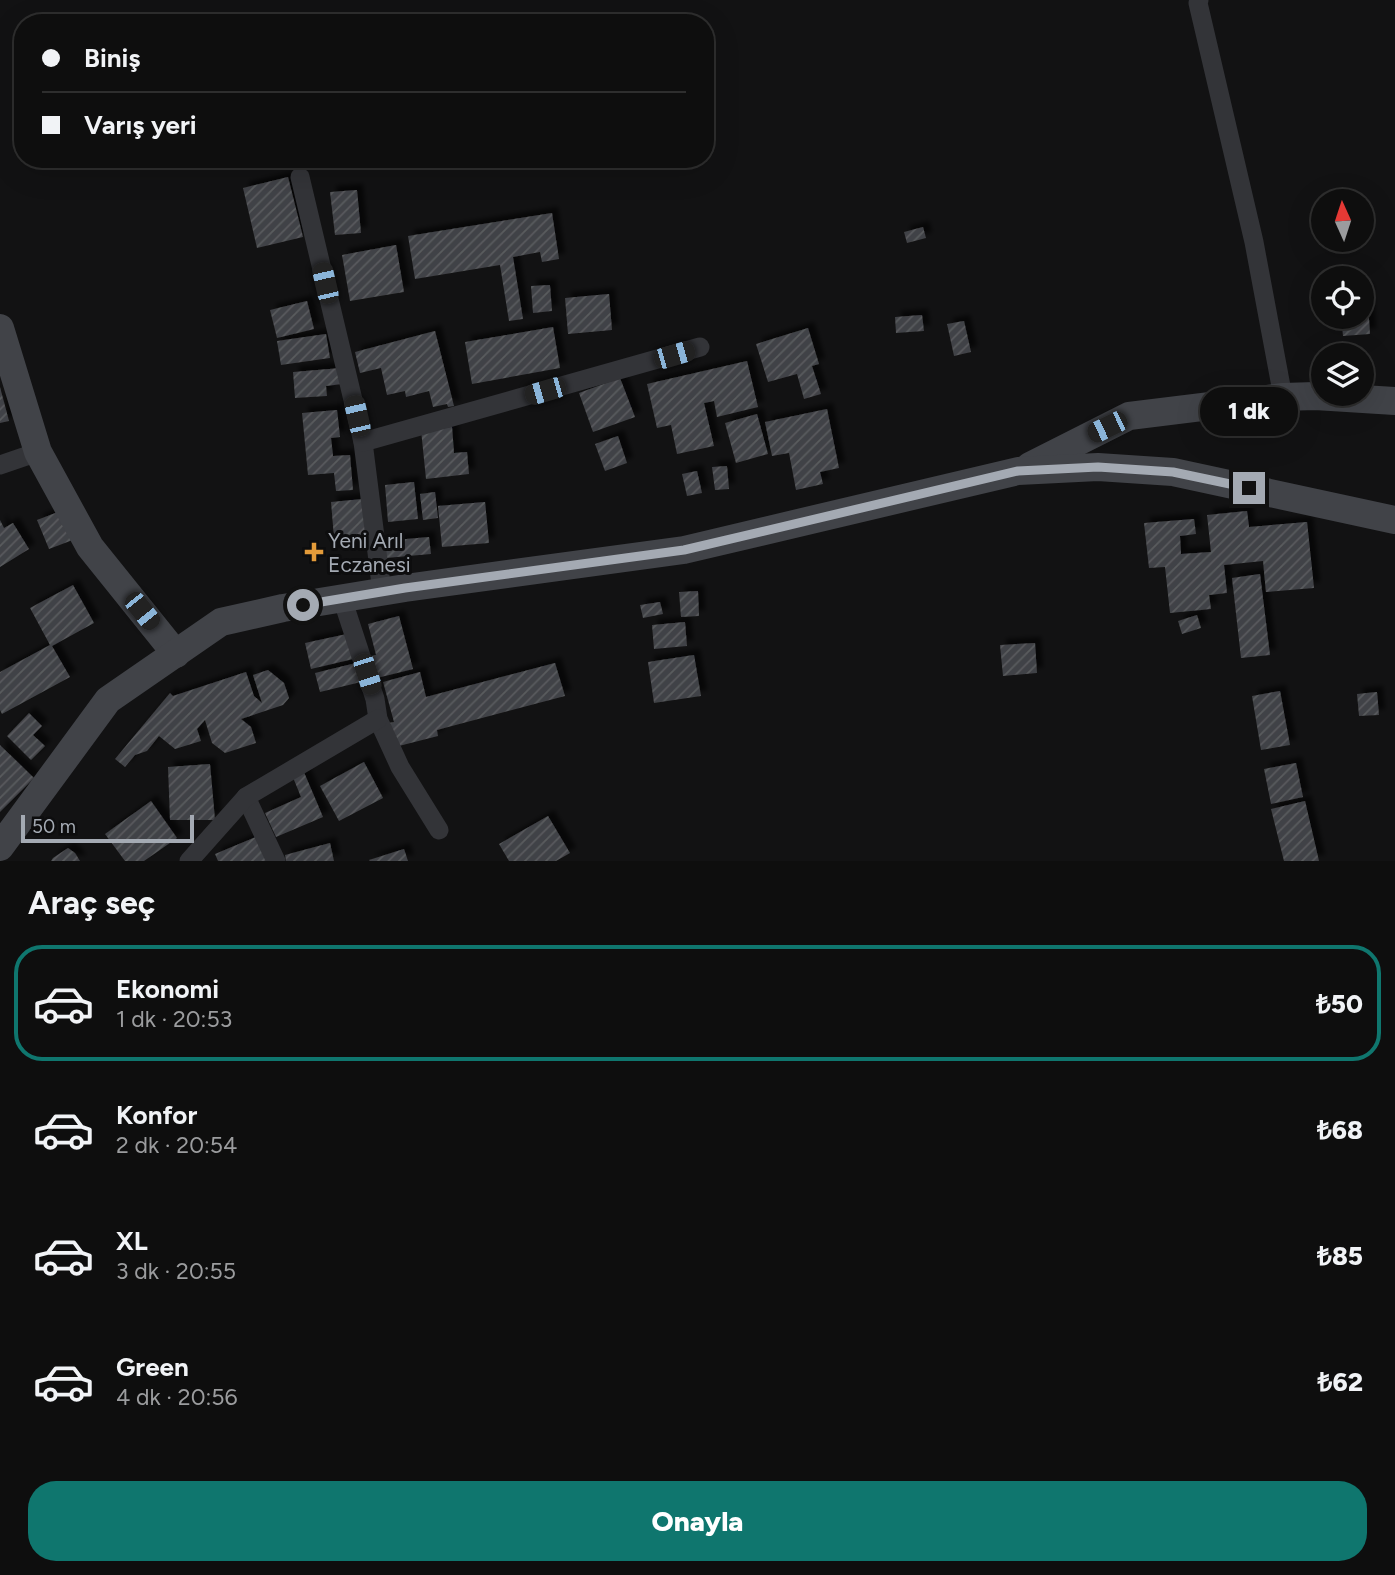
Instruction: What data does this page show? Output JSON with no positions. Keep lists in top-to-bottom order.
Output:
{
  "places": {
    "health": ["Yeni Arıl Eczanesi"]
  },
  "scale_bar": "50 m",
  "north": "top",
  "page": {
    "banner": ["Biniş", "Varış yeri"],
    "bubble": "1 dk",
    "scale": "50 m",
    "heading": "Araç seç",
    "list": [
      {
        "name": "Ekonomi",
        "note": "1 dk · 20:53",
        "value": "₺50"
      },
      {
        "name": "Konfor",
        "note": "2 dk · 20:54",
        "value": "₺68"
      },
      {
        "name": "XL",
        "note": "3 dk · 20:55",
        "value": "₺85"
      },
      {
        "name": "Green",
        "note": "4 dk · 20:56",
        "value": "₺62"
      }
    ],
    "buttons": "Onayla"
  }
}
